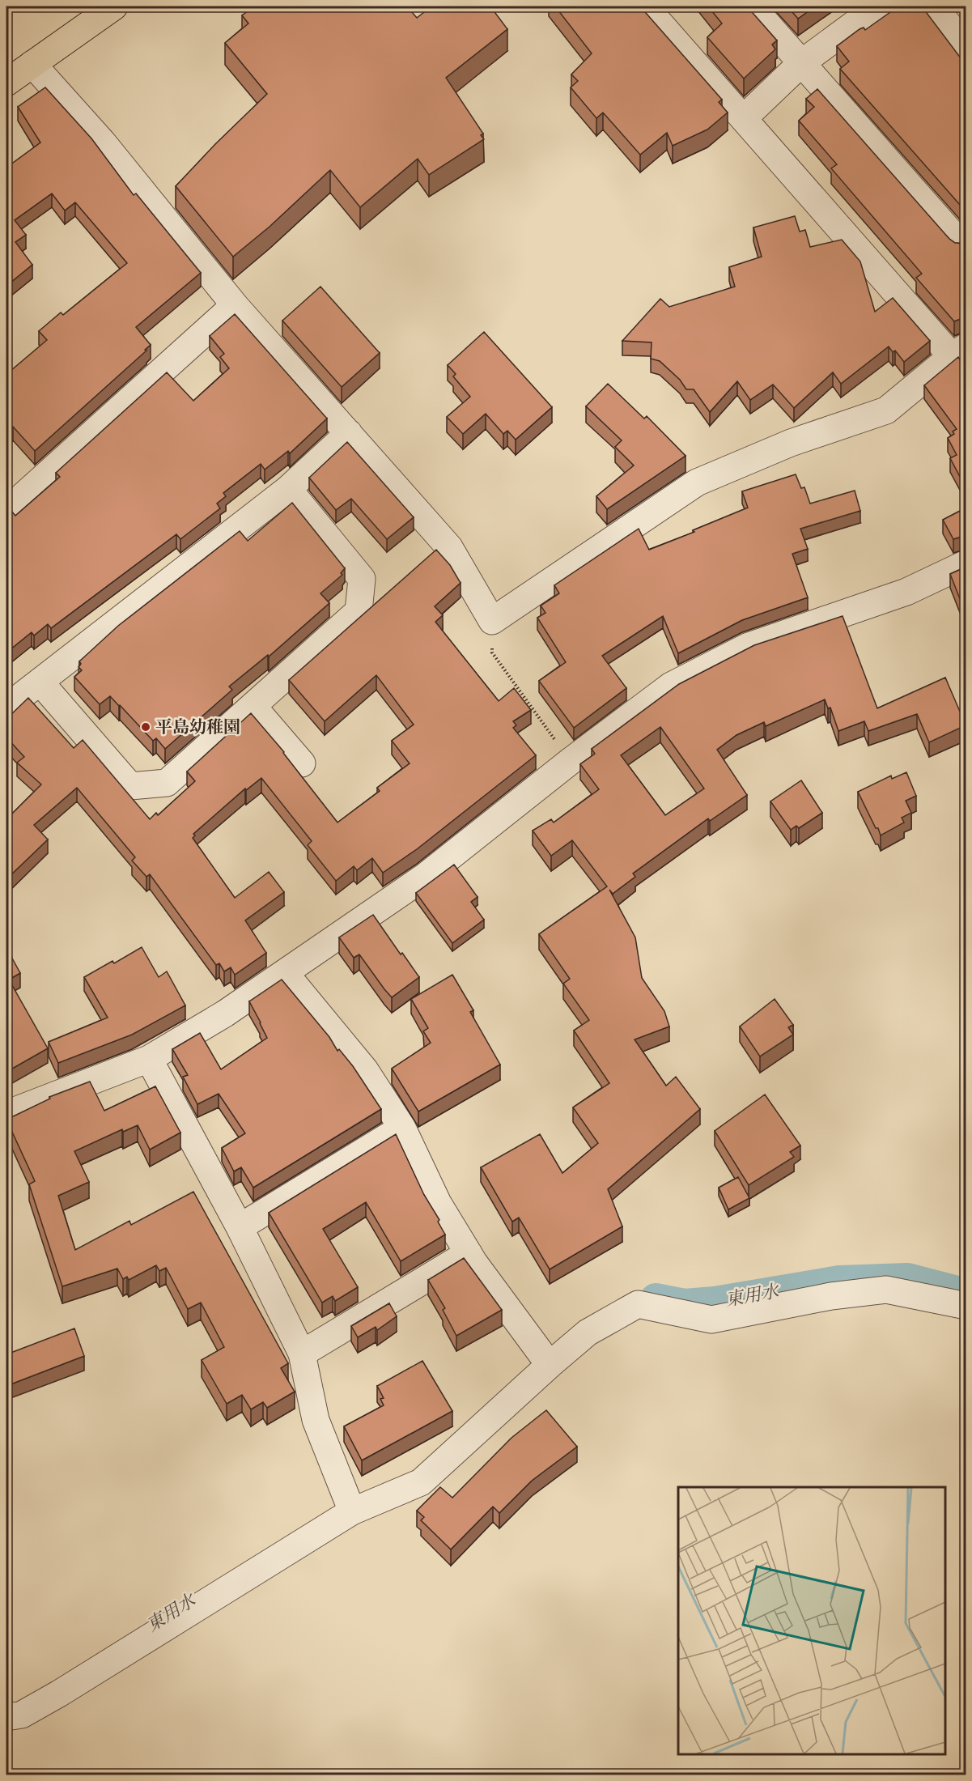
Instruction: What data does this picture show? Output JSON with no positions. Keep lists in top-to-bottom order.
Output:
{
  "water": ["東用水"],
  "places": ["平島幼稚園"]
}
